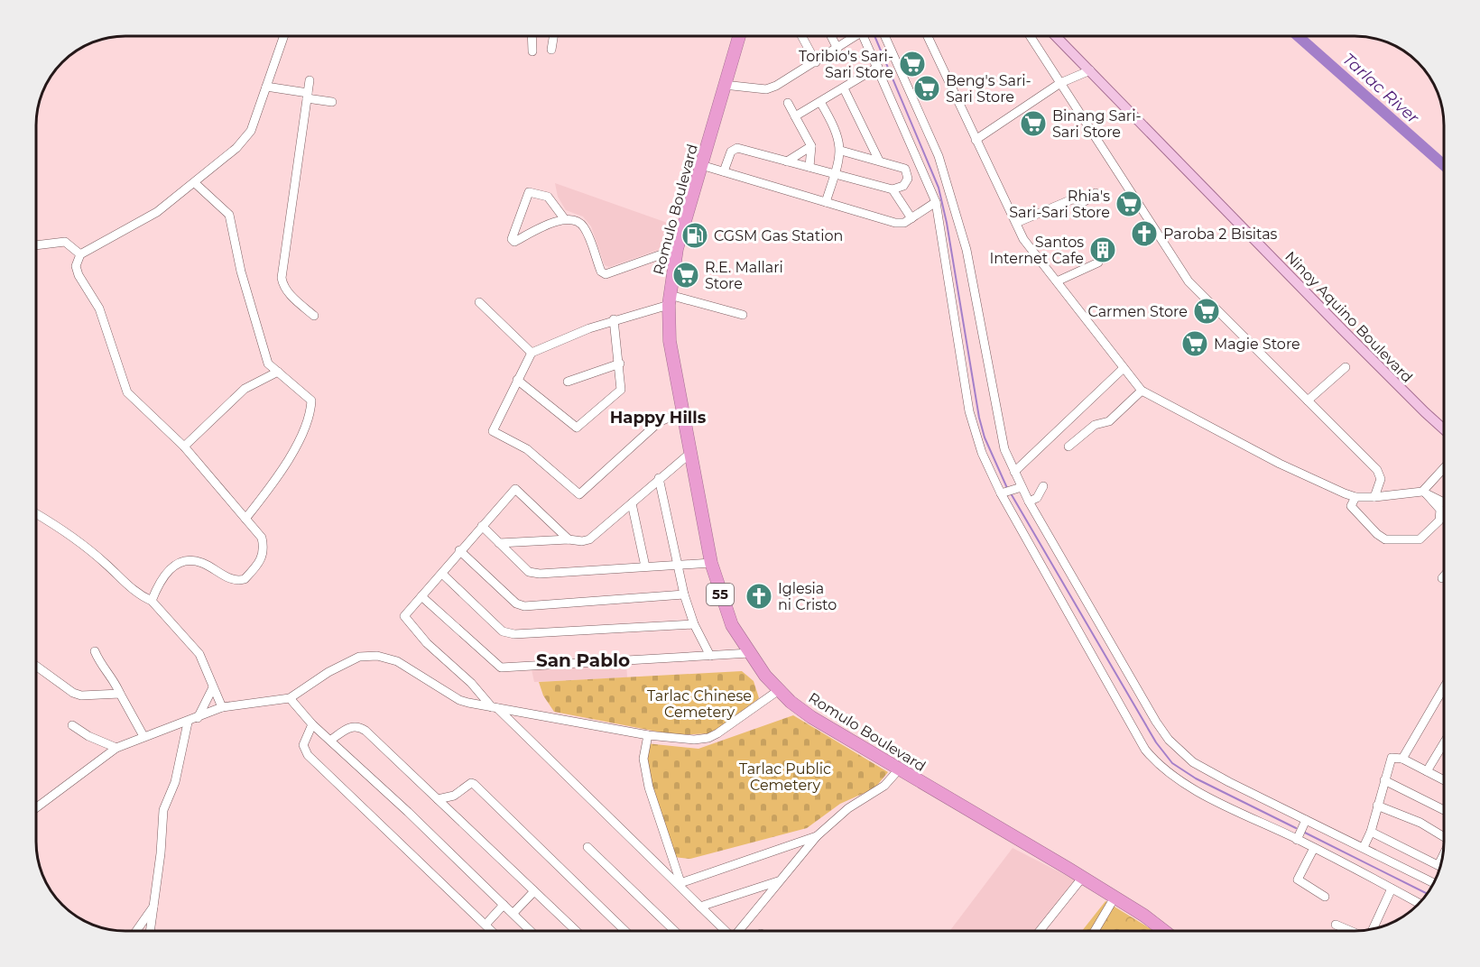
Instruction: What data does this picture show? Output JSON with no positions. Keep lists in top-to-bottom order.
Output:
{
  "streets": {
    "highway": ["Romulo Boulevard", "55"],
    "main road": ["Ninoy Aquino Boulevard"]
  },
  "districts": ["Happy Hills", "San Pablo"],
  "water": ["Tarlac River"],
  "parks": ["Tarlac Chinese Cemetery", "Tarlac Public Cemetery"],
  "places": {
    "supermarket": [
      "Toribio's Sari- Sari Store",
      "Beng's Sari- Sari Store",
      "Binang Sari- Sari Store",
      "Rhia's Sari-Sari Store",
      "R.E. Mallari Store",
      "Carmen Store",
      "Magie Store"
    ],
    "church": ["Paroba 2 Bisitas", "Iglesia ni Cristo"],
    "fuel station": ["CGSM Gas Station"],
    "building": ["Santos Internet Cafe"]
  }
}
